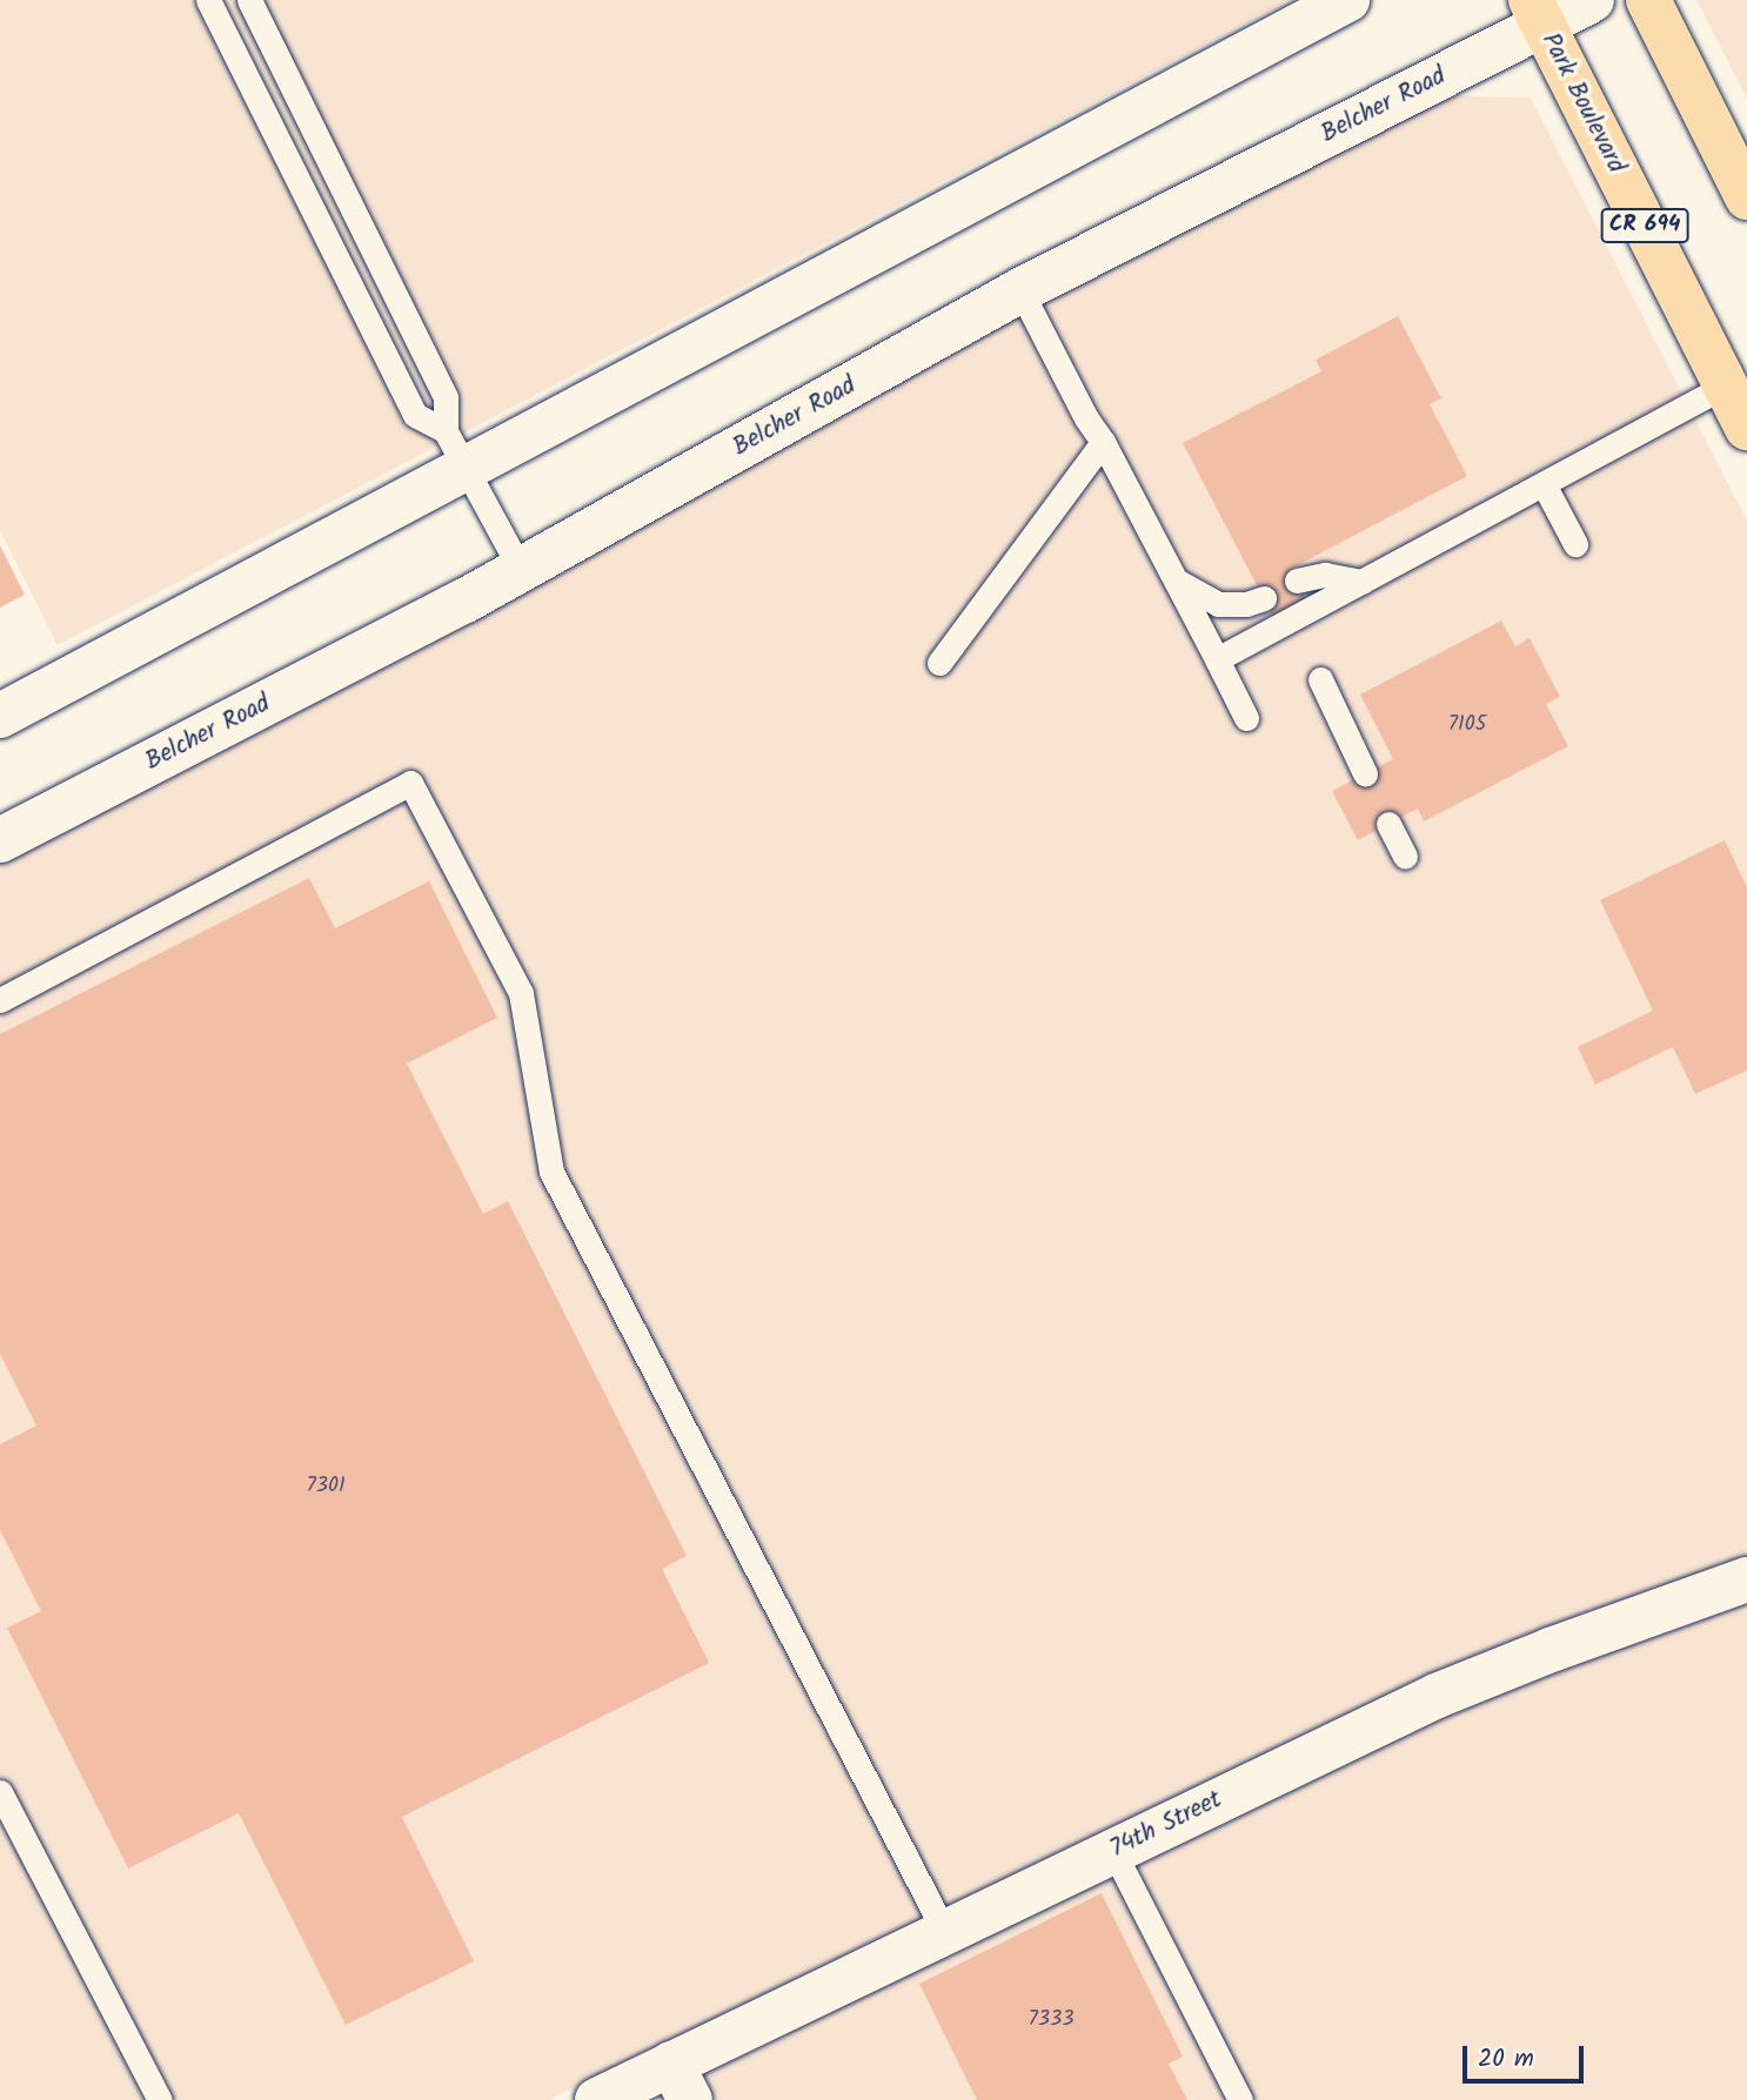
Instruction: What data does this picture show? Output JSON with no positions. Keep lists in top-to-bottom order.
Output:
{
  "streets": {
    "main road": [
      "Park Boulevard",
      "Belcher Road",
      "CR 694",
      "74th Street"
    ]
  },
  "crossings": [
    ["Park Boulevard", "Belcher Road"]
  ],
  "house_numbers": ["7105", "7301", "7333"],
  "scale_bar": "20 m"
}
